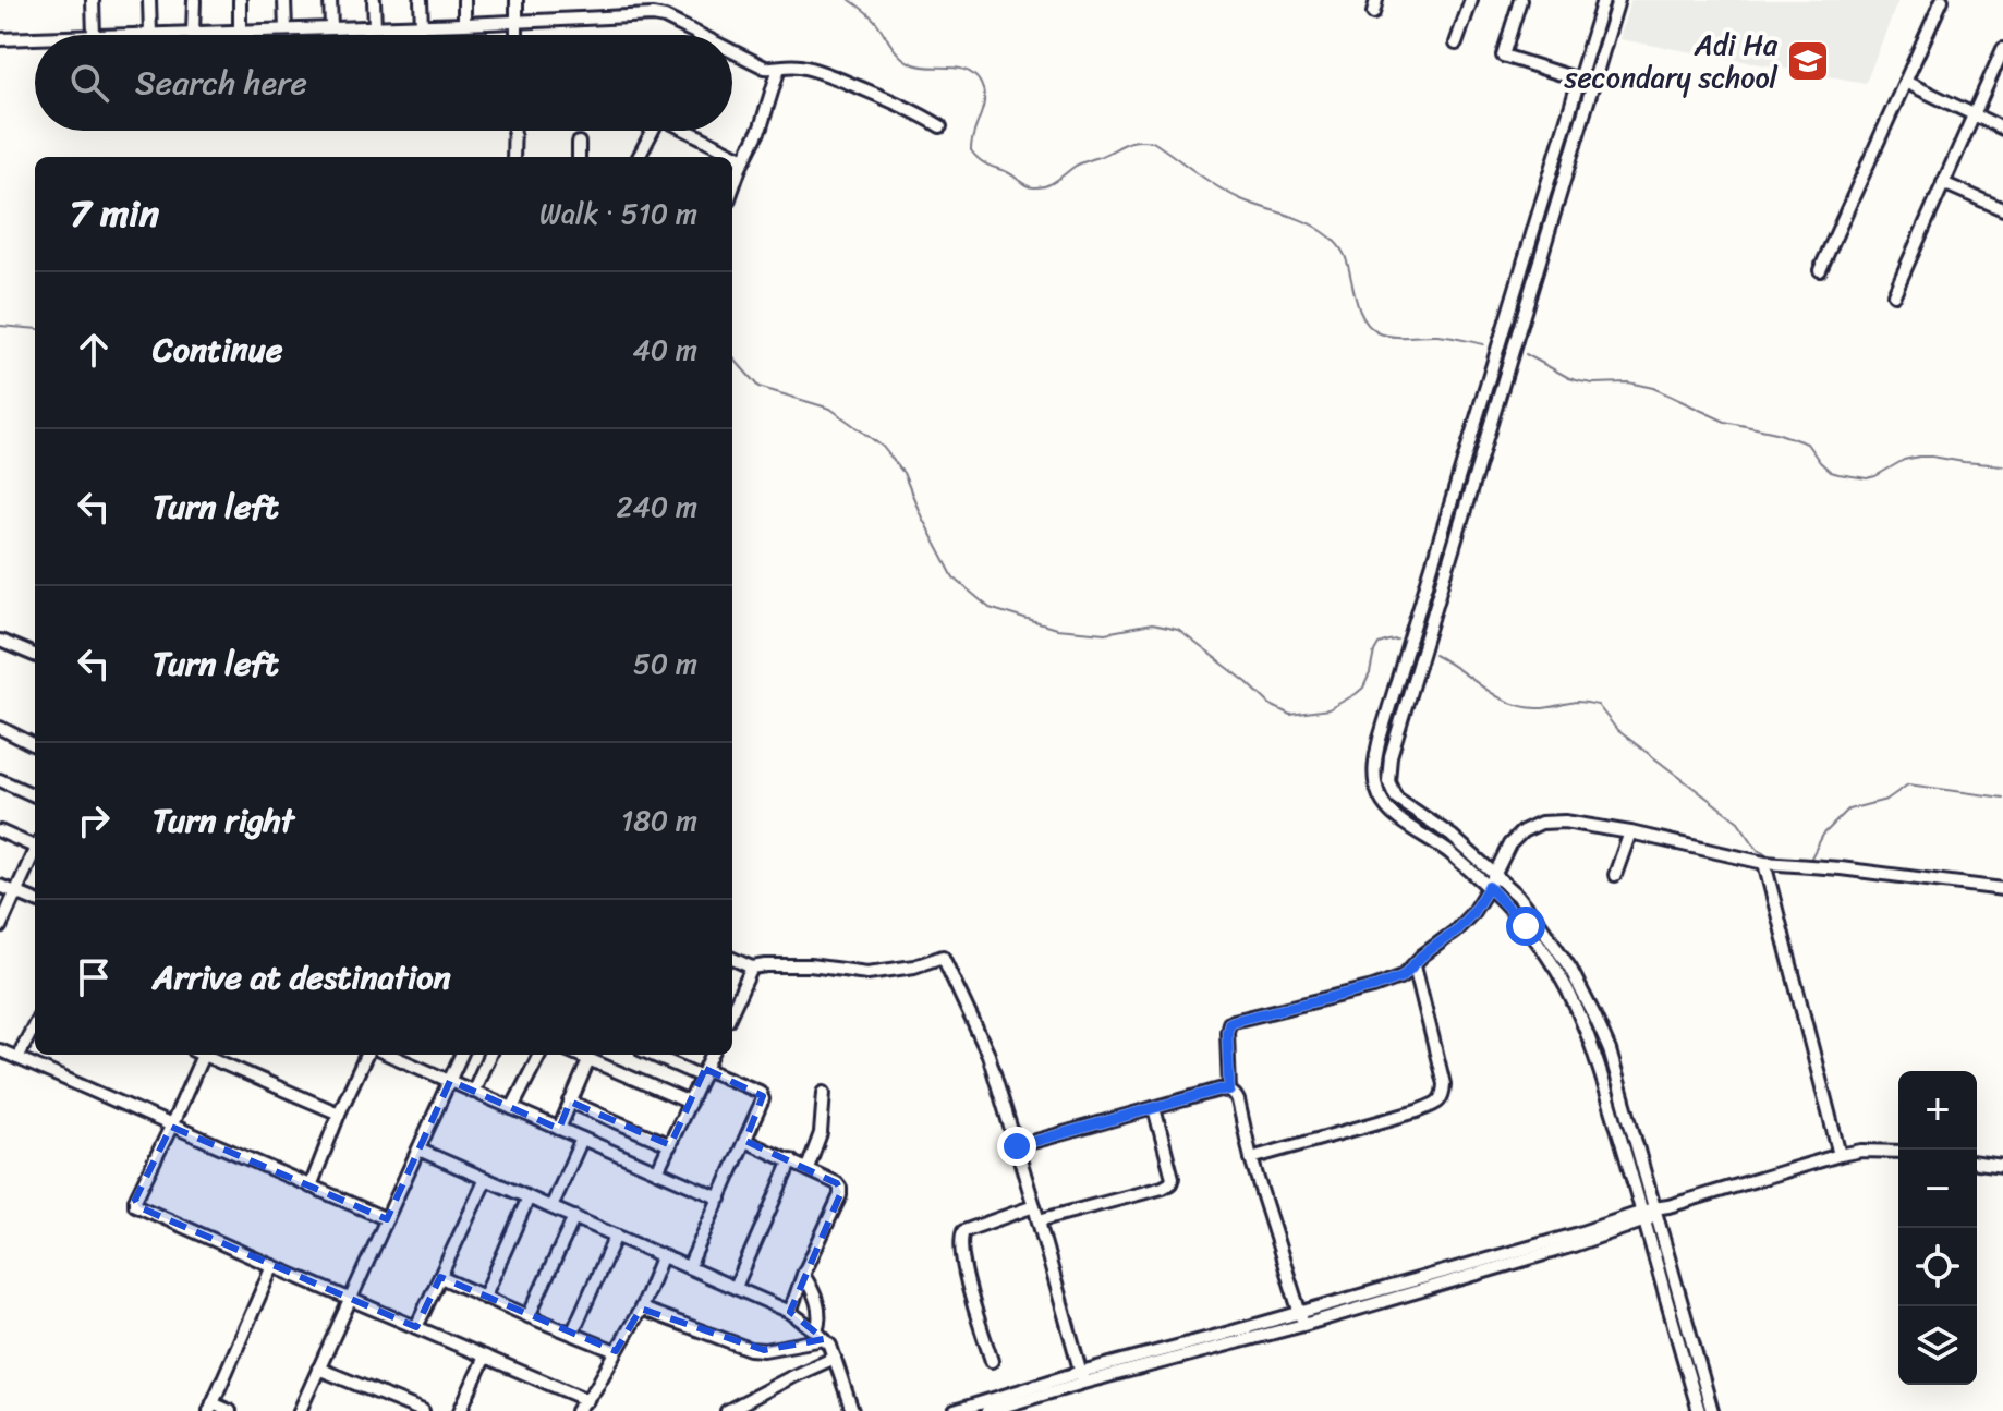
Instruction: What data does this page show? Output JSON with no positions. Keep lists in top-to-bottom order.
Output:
{
  "places": {
    "school or university": ["Adi Ha secondary school"]
  },
  "page": {
    "search": "Search here",
    "heading": ["7 min", "Walk · 510 m"],
    "list": [
      ["Continue", "40 m"],
      ["Turn left", "240 m"],
      ["Turn left", "50 m"],
      ["Turn right", "180 m"],
      "Arrive at destination"
    ],
    "map_buttons": ["+", "−"]
  }
}
